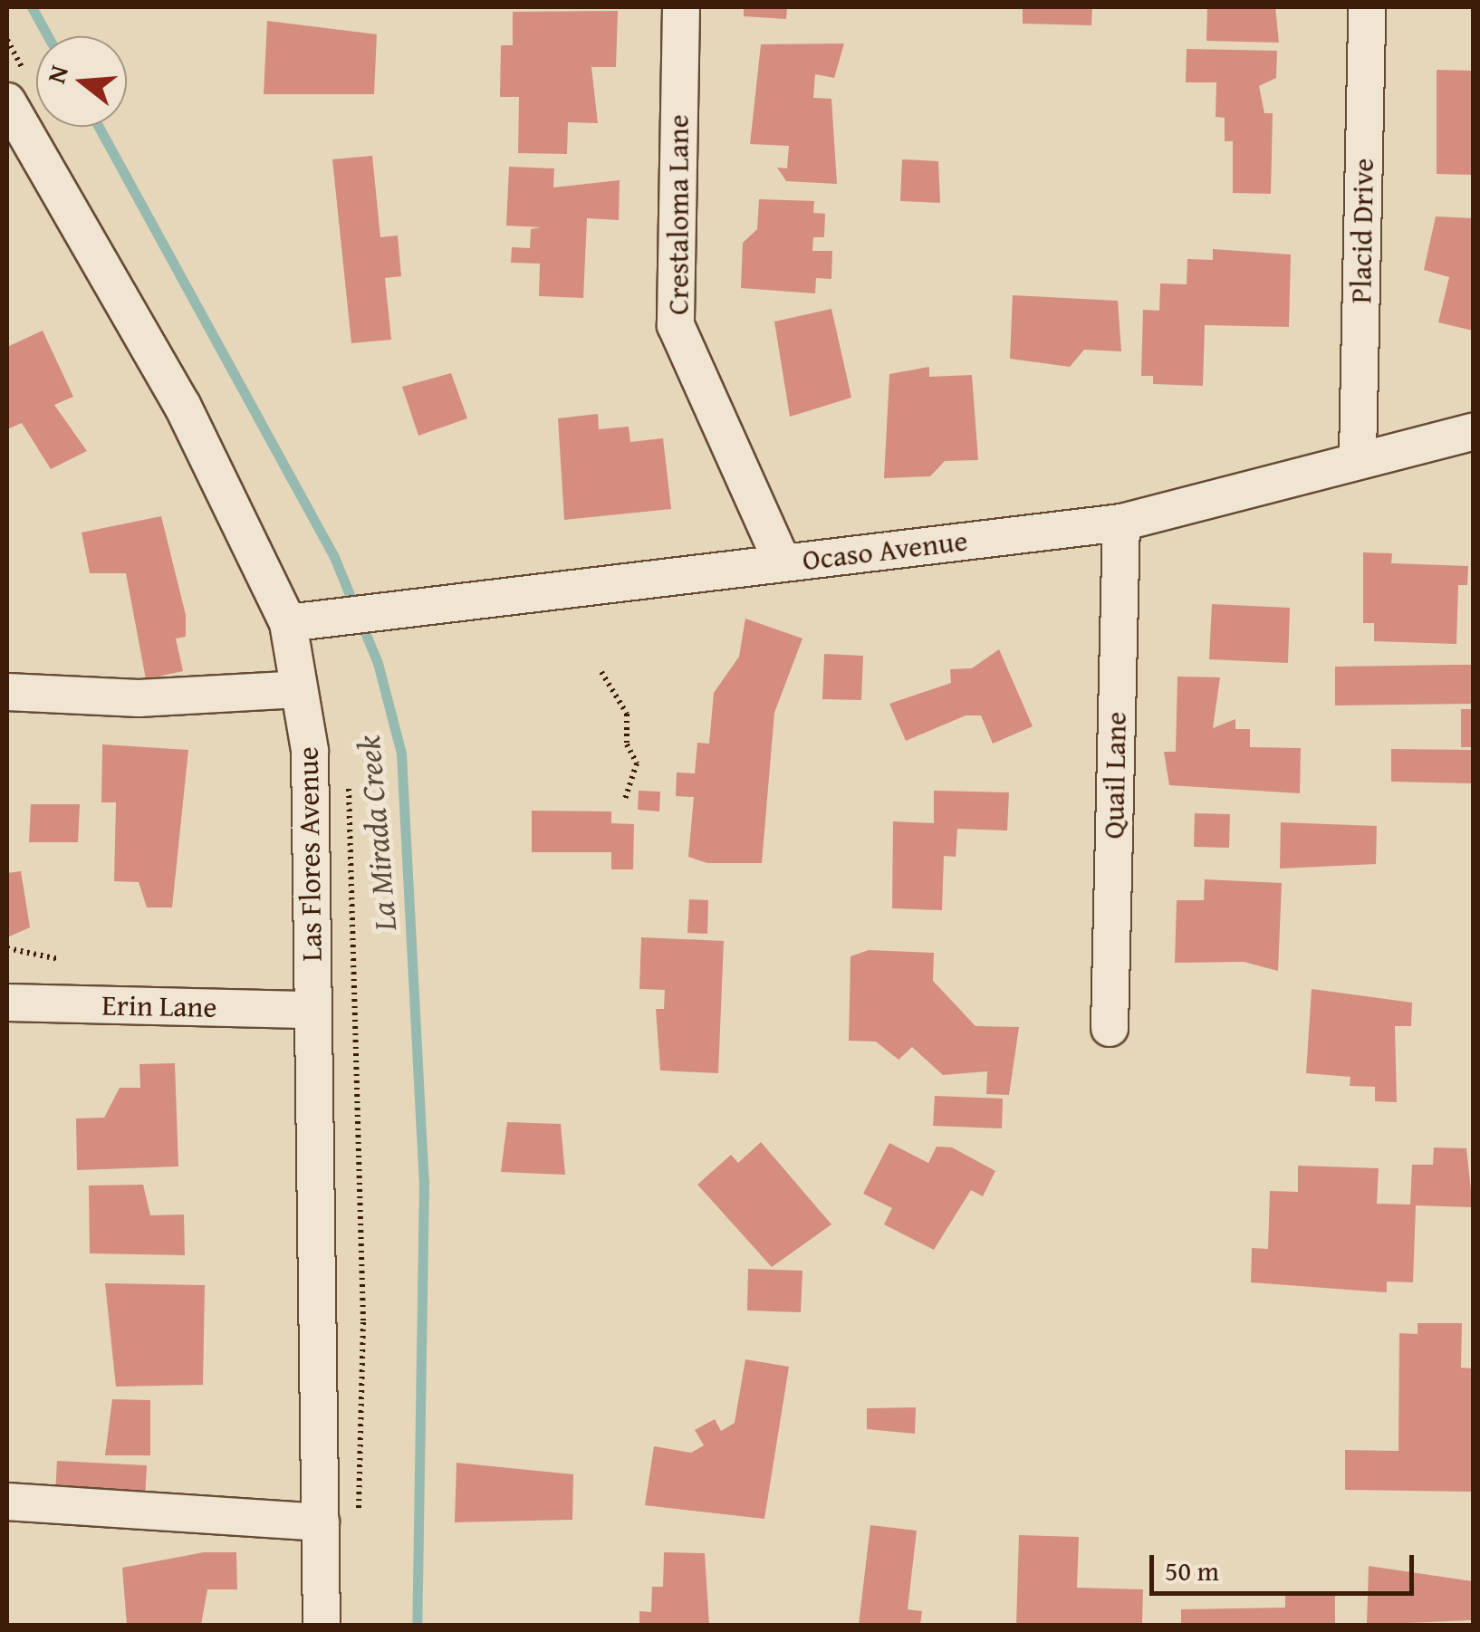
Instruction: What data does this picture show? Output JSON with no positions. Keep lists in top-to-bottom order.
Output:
{
  "streets": {
    "street": [
      "Crestaloma Lane",
      "Placid Drive",
      "Ocaso Avenue",
      "Quail Lane",
      "Las Flores Avenue",
      "Erin Lane"
    ]
  },
  "crossings": [
    ["Crestaloma Lane", "Ocaso Avenue"],
    ["Placid Drive", "Ocaso Avenue"],
    ["Ocaso Avenue", "Quail Lane"],
    ["Ocaso Avenue", "Las Flores Avenue"],
    ["Las Flores Avenue", "Erin Lane"]
  ],
  "water": ["La Mirada Creek"],
  "scale_bar": "50 m",
  "north": "left"
}
